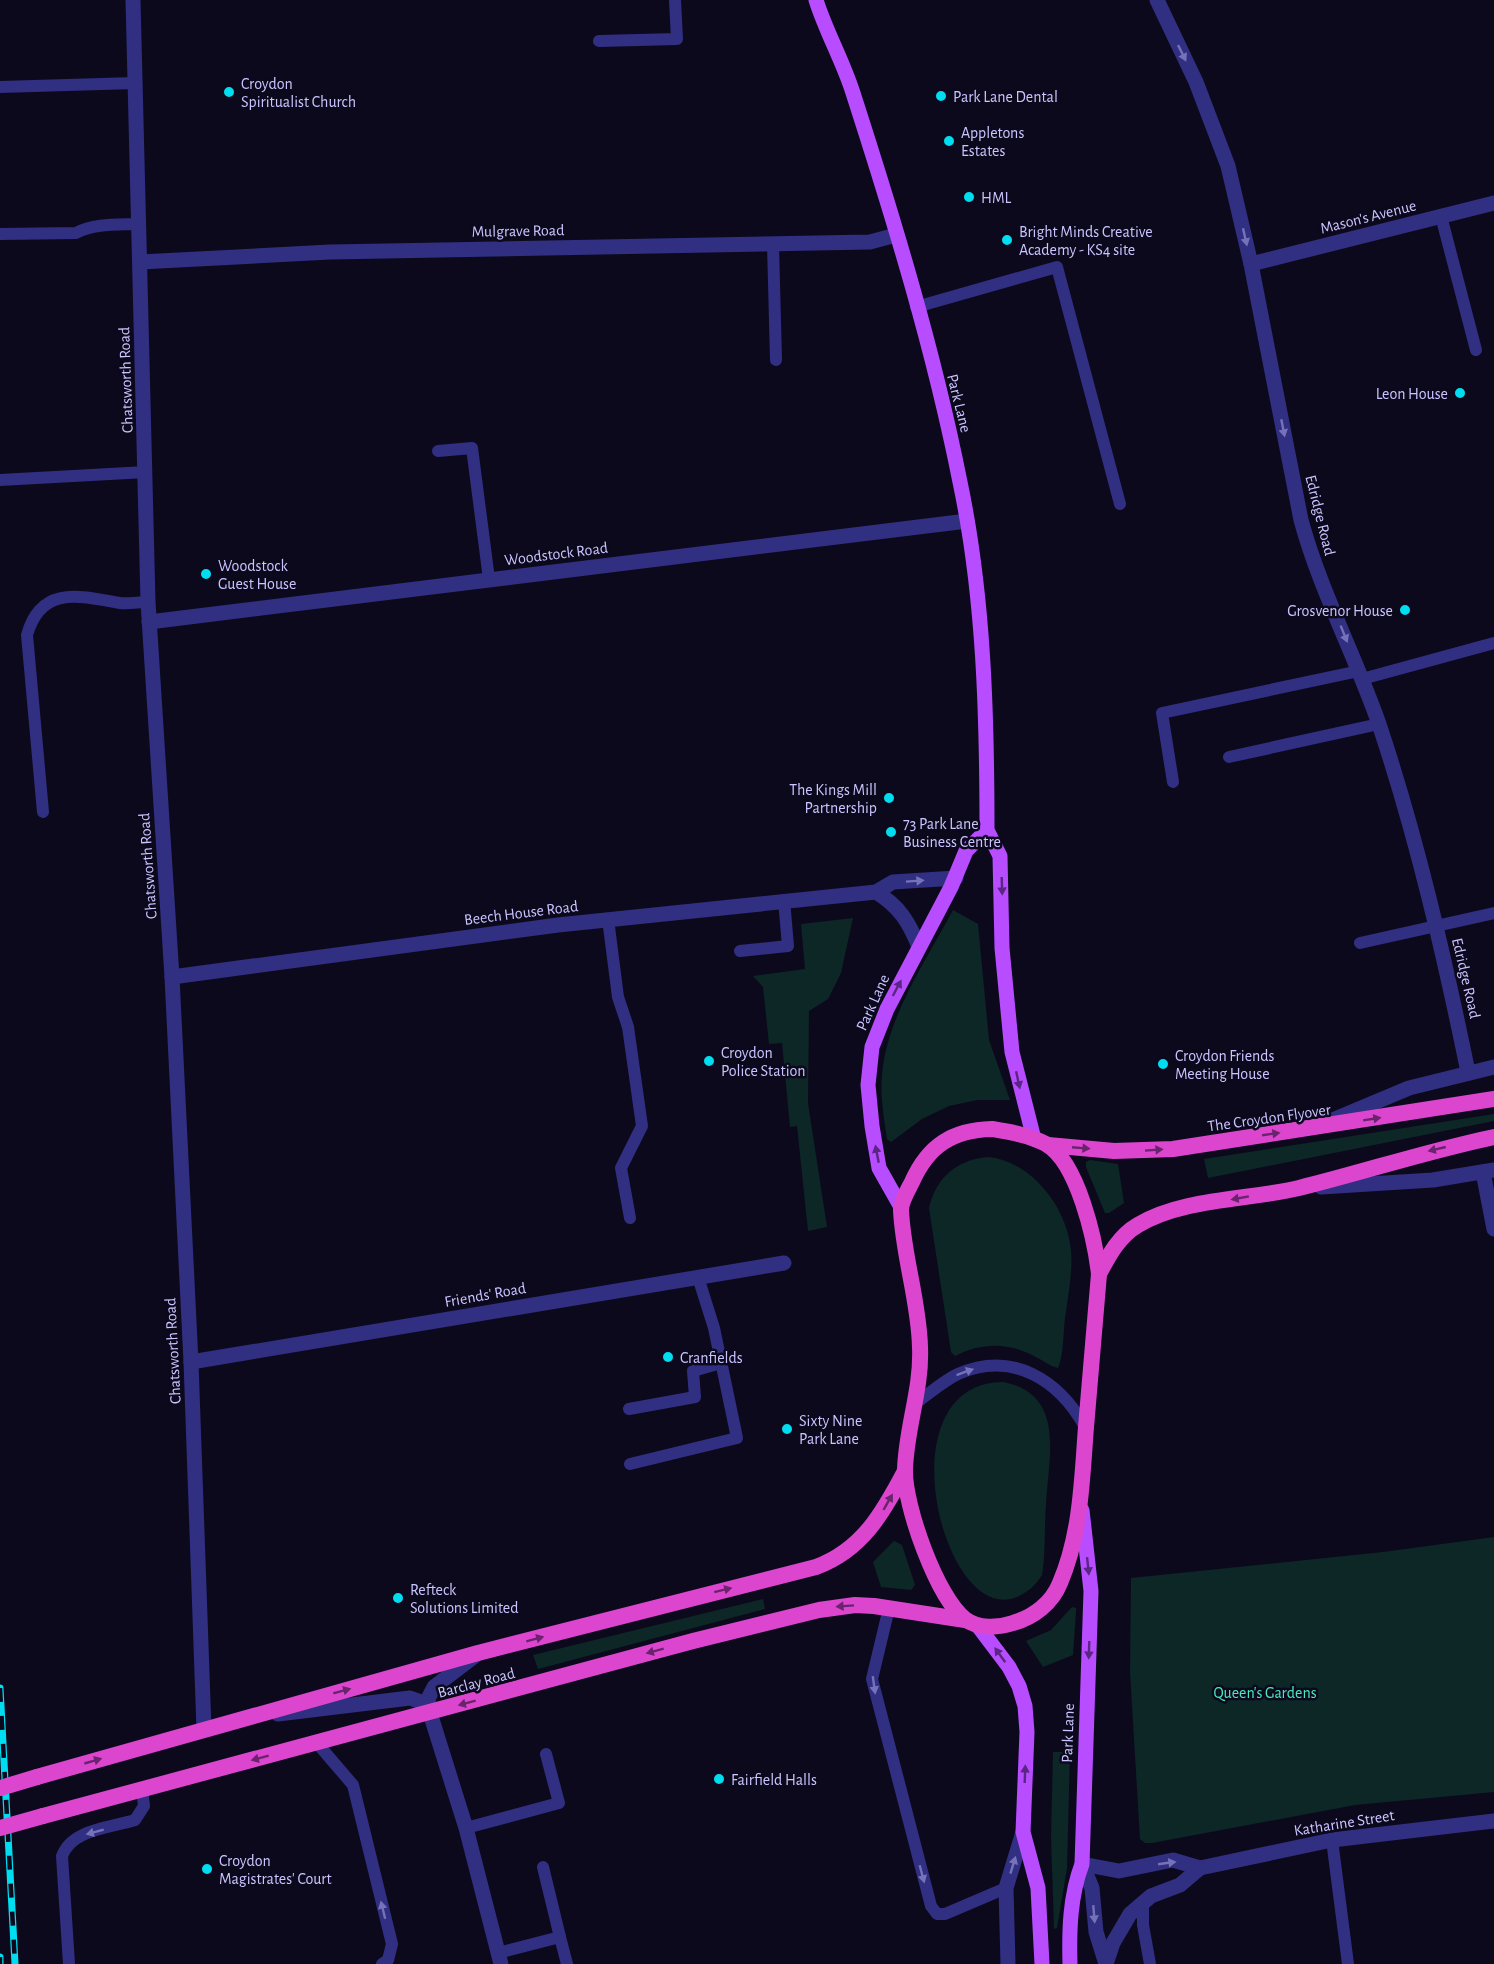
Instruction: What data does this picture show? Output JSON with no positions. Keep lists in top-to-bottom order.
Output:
{
  "streets": {
    "highway": ["The Croydon Flyover", "Barclay Road"],
    "main road": ["Park Lane"],
    "street": [
      "Mason's Avenue",
      "Mulgrave Road",
      "Chatsworth Road",
      "Edridge Road",
      "Woodstock Road",
      "Beech House Road",
      "Friends' Road",
      "Katharine Street"
    ]
  },
  "crossings": [
    ["Mason's Avenue", "Edridge Road"],
    ["Mulgrave Road", "Chatsworth Road"],
    ["Mulgrave Road", "Park Lane"],
    ["Chatsworth Road", "Woodstock Road"],
    ["Chatsworth Road", "Beech House Road"],
    ["Chatsworth Road", "Friends' Road"],
    ["Chatsworth Road", "Barclay Road"],
    ["Park Lane", "Woodstock Road"],
    ["Park Lane", "Beech House Road"],
    ["Park Lane", "The Croydon Flyover"],
    ["Park Lane", "Barclay Road"],
    ["Park Lane", "Katharine Street"]
  ],
  "one_way": ["Edridge Road"],
  "parks": ["Queen's Gardens"],
  "places": [
    "Croydon Spiritualist Church",
    "Park Lane Dental",
    "Appletons Estates",
    "HML",
    "Bright Minds Creative Academy - KS4 site",
    "Leon House",
    "Woodstock Guest House",
    "Grosvenor House",
    "The Kings Mill Partnership",
    "73 Park Lane Business Centre",
    "Croydon Police Station",
    "Croydon Friends Meeting House",
    "Cranfields",
    "Sixty Nine Park Lane",
    "Refteck Solutions Limited",
    "Fairfield Halls",
    "Croydon Magistrates' Court"
  ]
}
